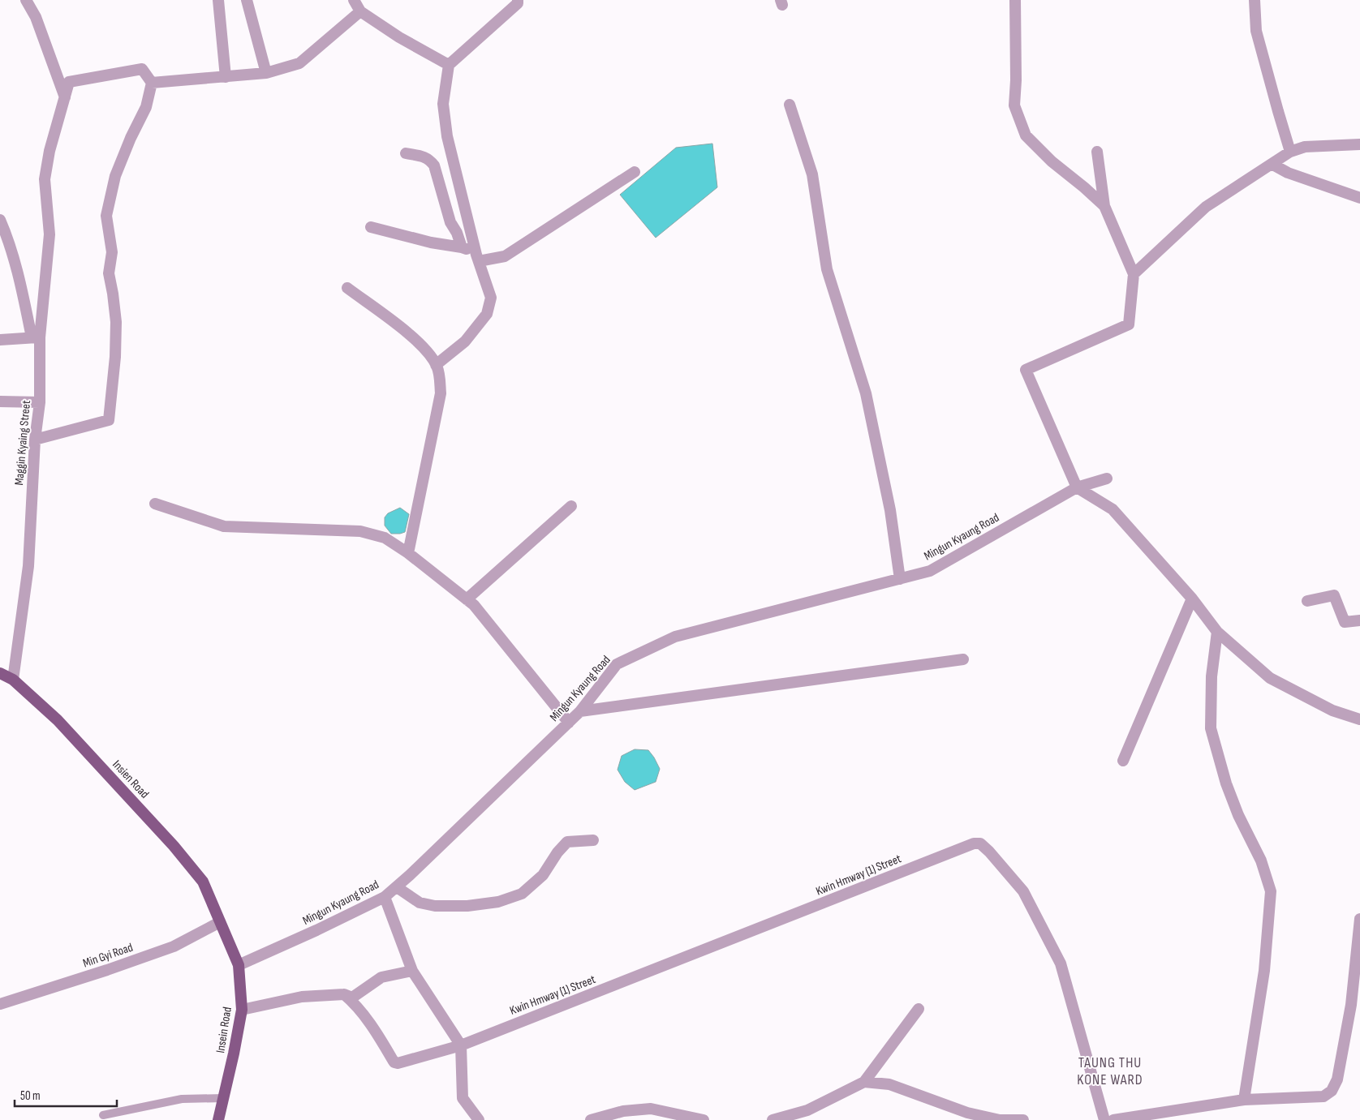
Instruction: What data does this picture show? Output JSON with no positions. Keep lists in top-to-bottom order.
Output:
{
  "streets": {
    "main road": ["Insien Road", "Insein Road"],
    "street": [
      "Maggin Kyaing Street",
      "Mingun Kyaung Road",
      "Kwin Hmway (1) Street",
      "Min Gyi Road"
    ]
  },
  "crossings": [
    ["Maggin Kyaing Street", "Insien Road"],
    ["Mingun Kyaung Road", "Insein Road"],
    ["Insien Road", "Min Gyi Road"],
    ["Insien Road", "Insein Road"],
    ["Min Gyi Road", "Insein Road"]
  ],
  "districts": ["TAUNG THU KONE WARD"],
  "scale_bar": "50 m"
}
